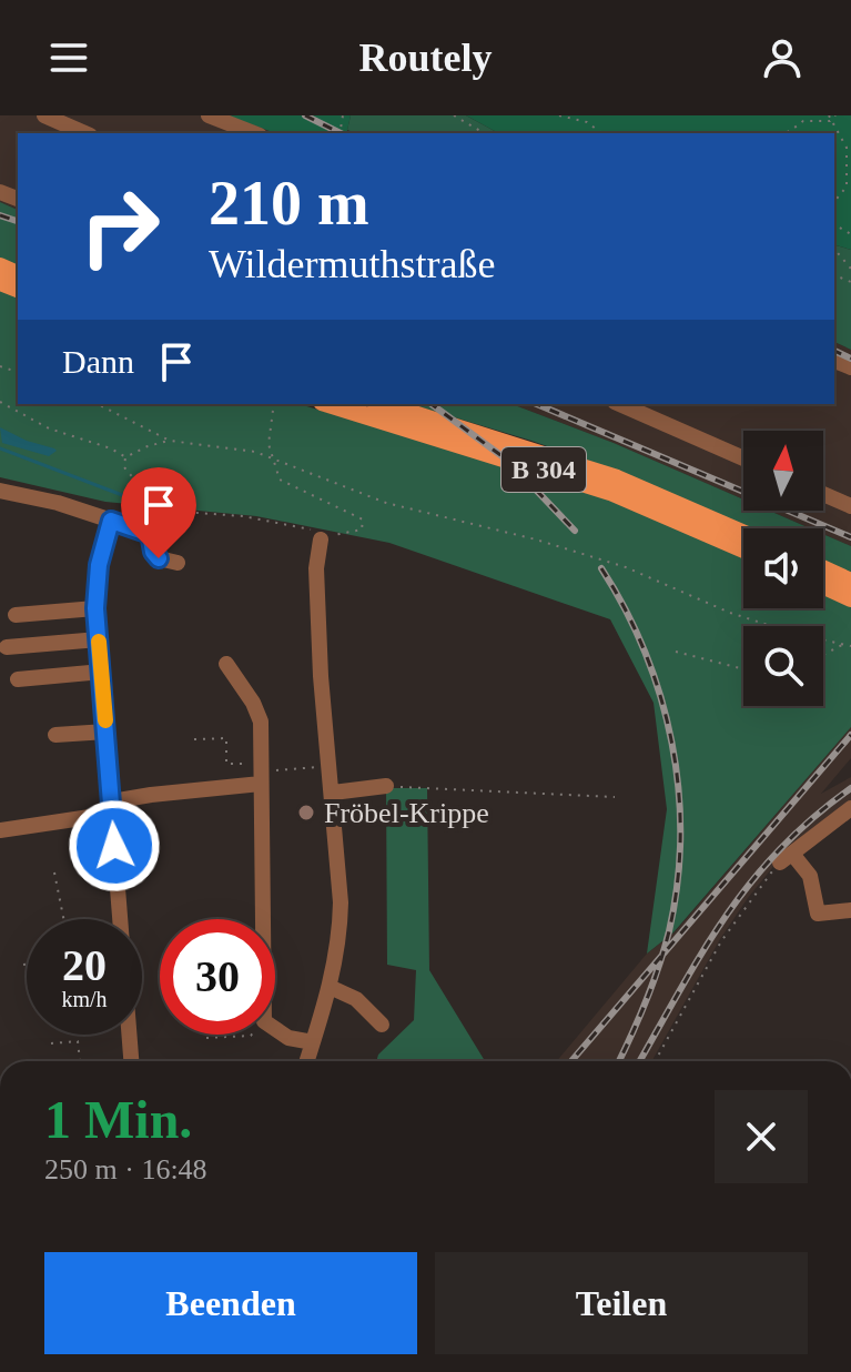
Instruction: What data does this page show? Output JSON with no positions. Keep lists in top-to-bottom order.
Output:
{
  "streets": {
    "main road": ["B 304"]
  },
  "places": ["Fröbel-Krippe"],
  "north": "top",
  "page": {
    "header": "Routely",
    "turn": ["210 m", "Wildermuthstraße"],
    "then": "Dann",
    "speed": "20 km/h",
    "limit": "30",
    "heading": ["1 Min.", "250 m · 16:48"],
    "buttons": ["Beenden", "Teilen"]
  }
}
